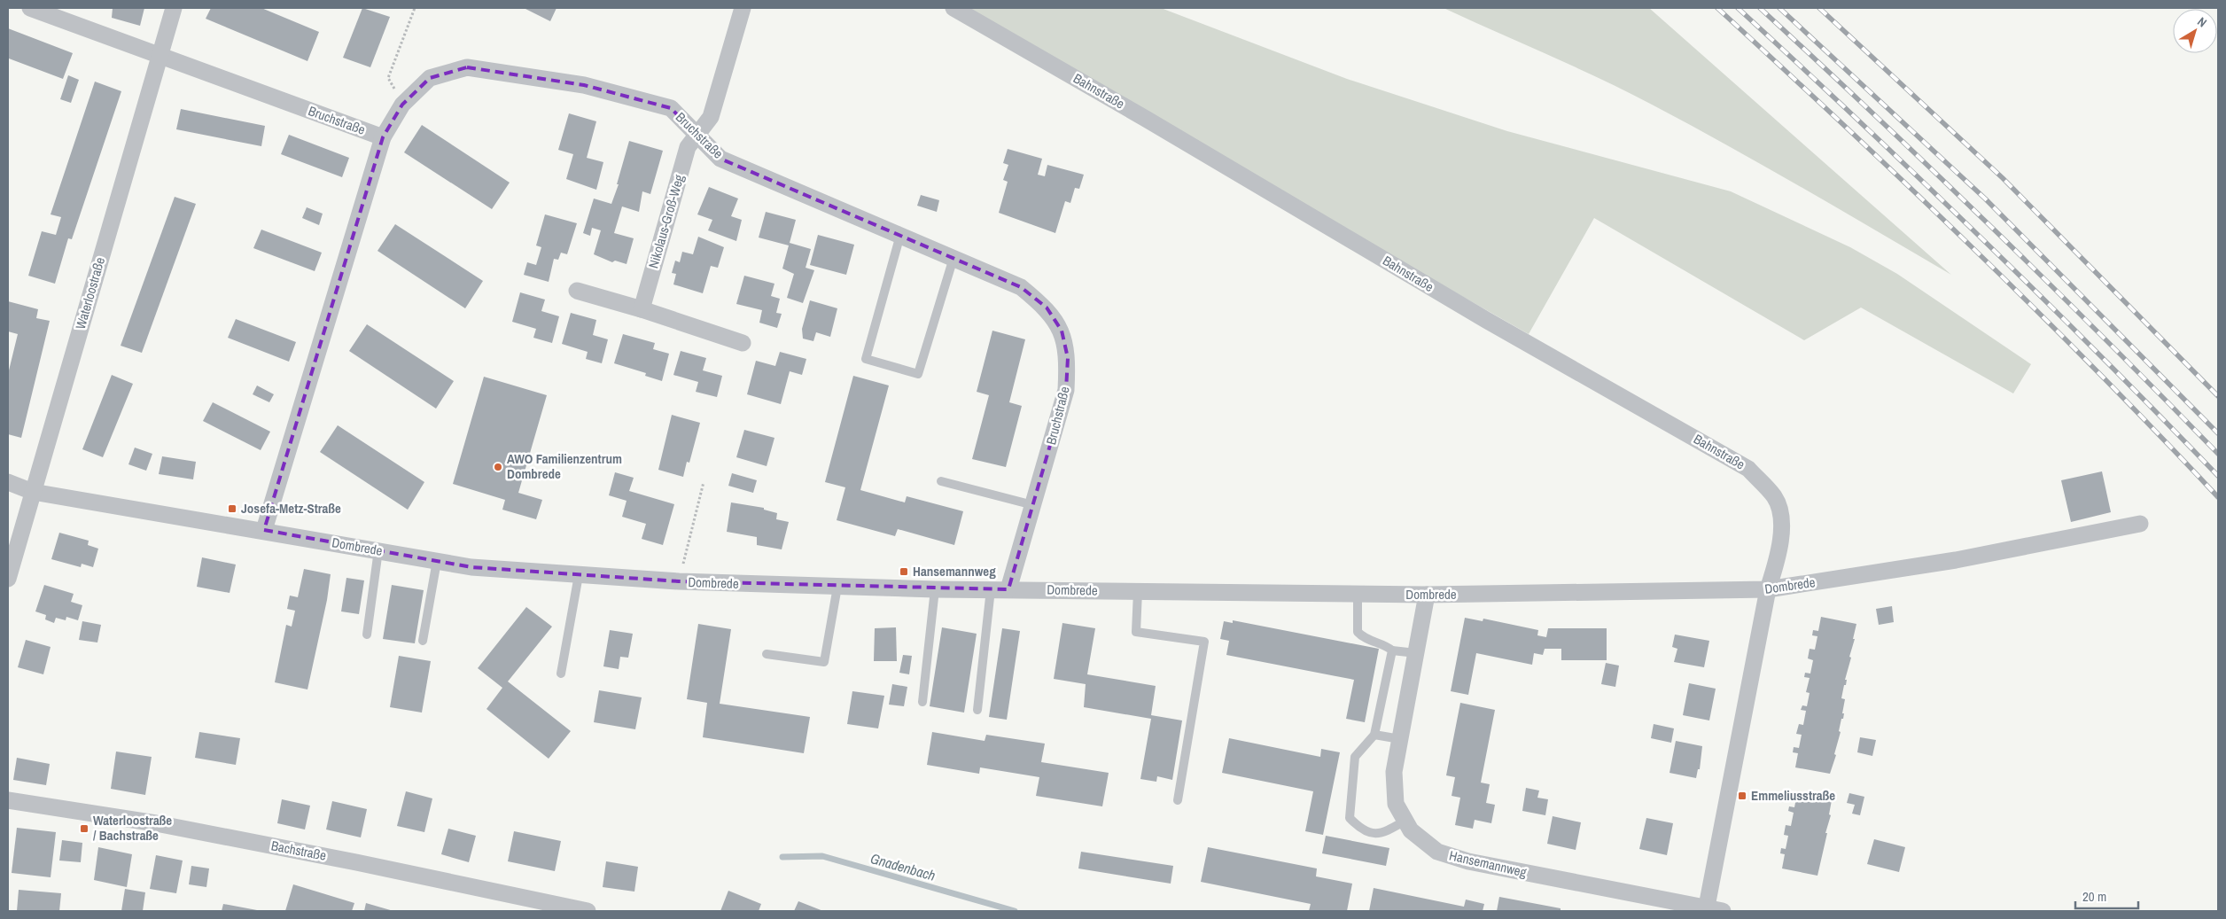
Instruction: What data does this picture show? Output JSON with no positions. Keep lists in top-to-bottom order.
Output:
{
  "streets": {
    "street": [
      "Bahnstraße",
      "Bruchstraße",
      "Nikolaus-Groß-Weg",
      "Waterloostraße",
      "Dombrede",
      "Bachstraße",
      "Hansemannweg"
    ]
  },
  "crossings": [
    ["Bahnstraße", "Dombrede"],
    ["Bruchstraße", "Nikolaus-Groß-Weg"],
    ["Bruchstraße", "Waterloostraße"],
    ["Bruchstraße", "Dombrede"],
    ["Waterloostraße", "Dombrede"],
    ["Dombrede", "Hansemannweg"]
  ],
  "water": ["Gnadenbach"],
  "places": {
    "other": ["AWO Familienzentrum Dombrede"],
    "transit": [
      "Josefa-Metz-Straße",
      "Hansemannweg",
      "Emmeliusstraße",
      "Waterloostraße / Bachstraße"
    ]
  },
  "scale_bar": "20 m",
  "north": "top right"
}
